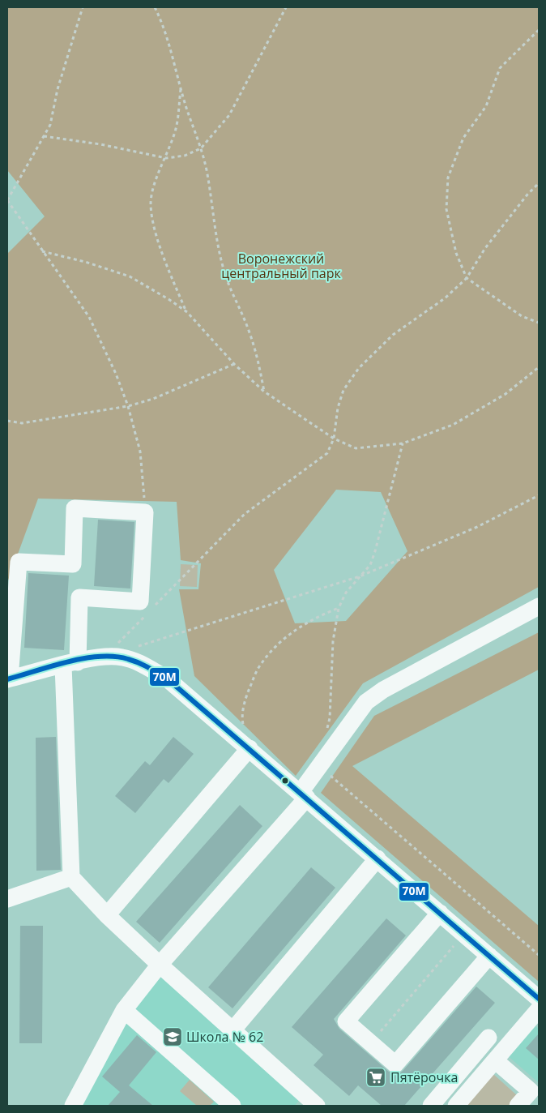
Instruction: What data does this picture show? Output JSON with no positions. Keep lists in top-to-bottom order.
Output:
{
  "parks": ["Воронежский центральный парк"],
  "places": {
    "school or university": ["Школа № 62"],
    "supermarket": ["Пятёрочка"]
  },
  "lines": ["transit line 70М"]
}
